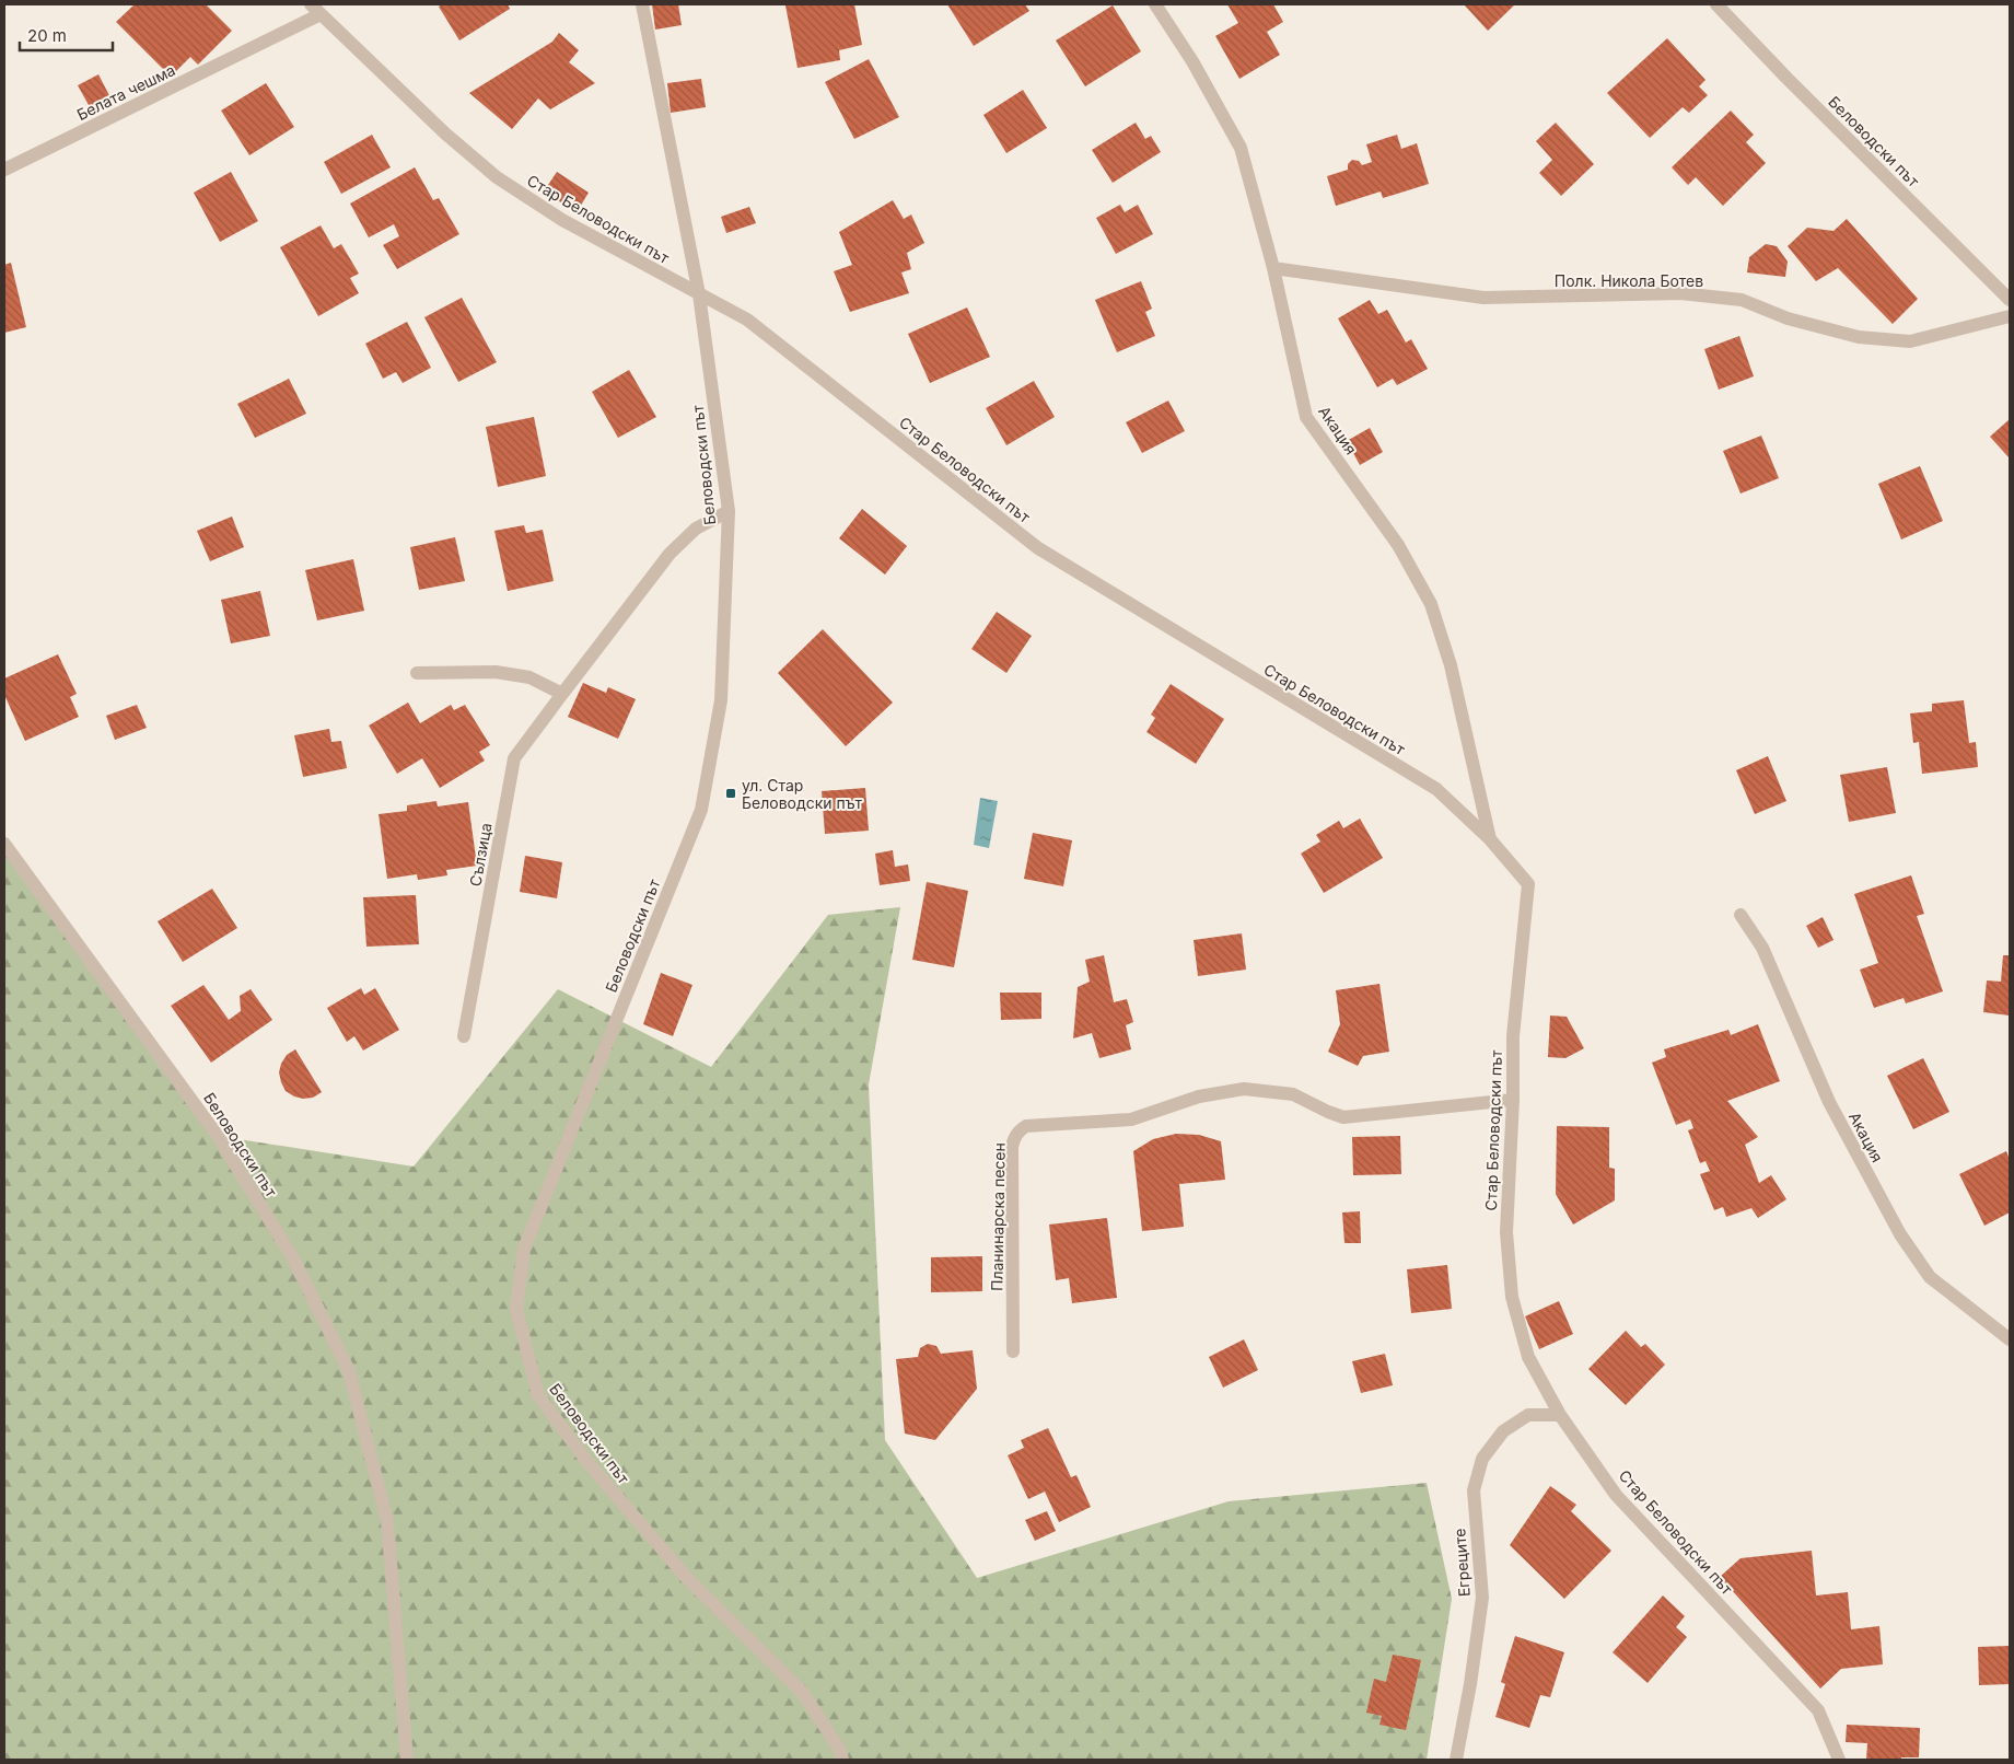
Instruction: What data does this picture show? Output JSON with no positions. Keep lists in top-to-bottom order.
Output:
{
  "streets": {
    "street": [
      "Белата чешма",
      "Беловодски път",
      "Стар Беловодски път",
      "Полк. Никола Ботев",
      "Акация",
      "Сълзица",
      "Планинарска песен",
      "Егреците"
    ]
  },
  "crossings": [
    ["Белата чешма", "Стар Беловодски път"],
    ["Беловодски път", "Стар Беловодски път"],
    ["Беловодски път", "Сълзица"],
    ["Стар Беловодски път", "Акация"],
    ["Стар Беловодски път", "Планинарска песен"],
    ["Стар Беловодски път", "Егреците"],
    ["Полк. Никола Ботев", "Акация"]
  ],
  "places": {
    "transit": ["ул. Стар Беловодски път"]
  },
  "scale_bar": "20 m"
}
